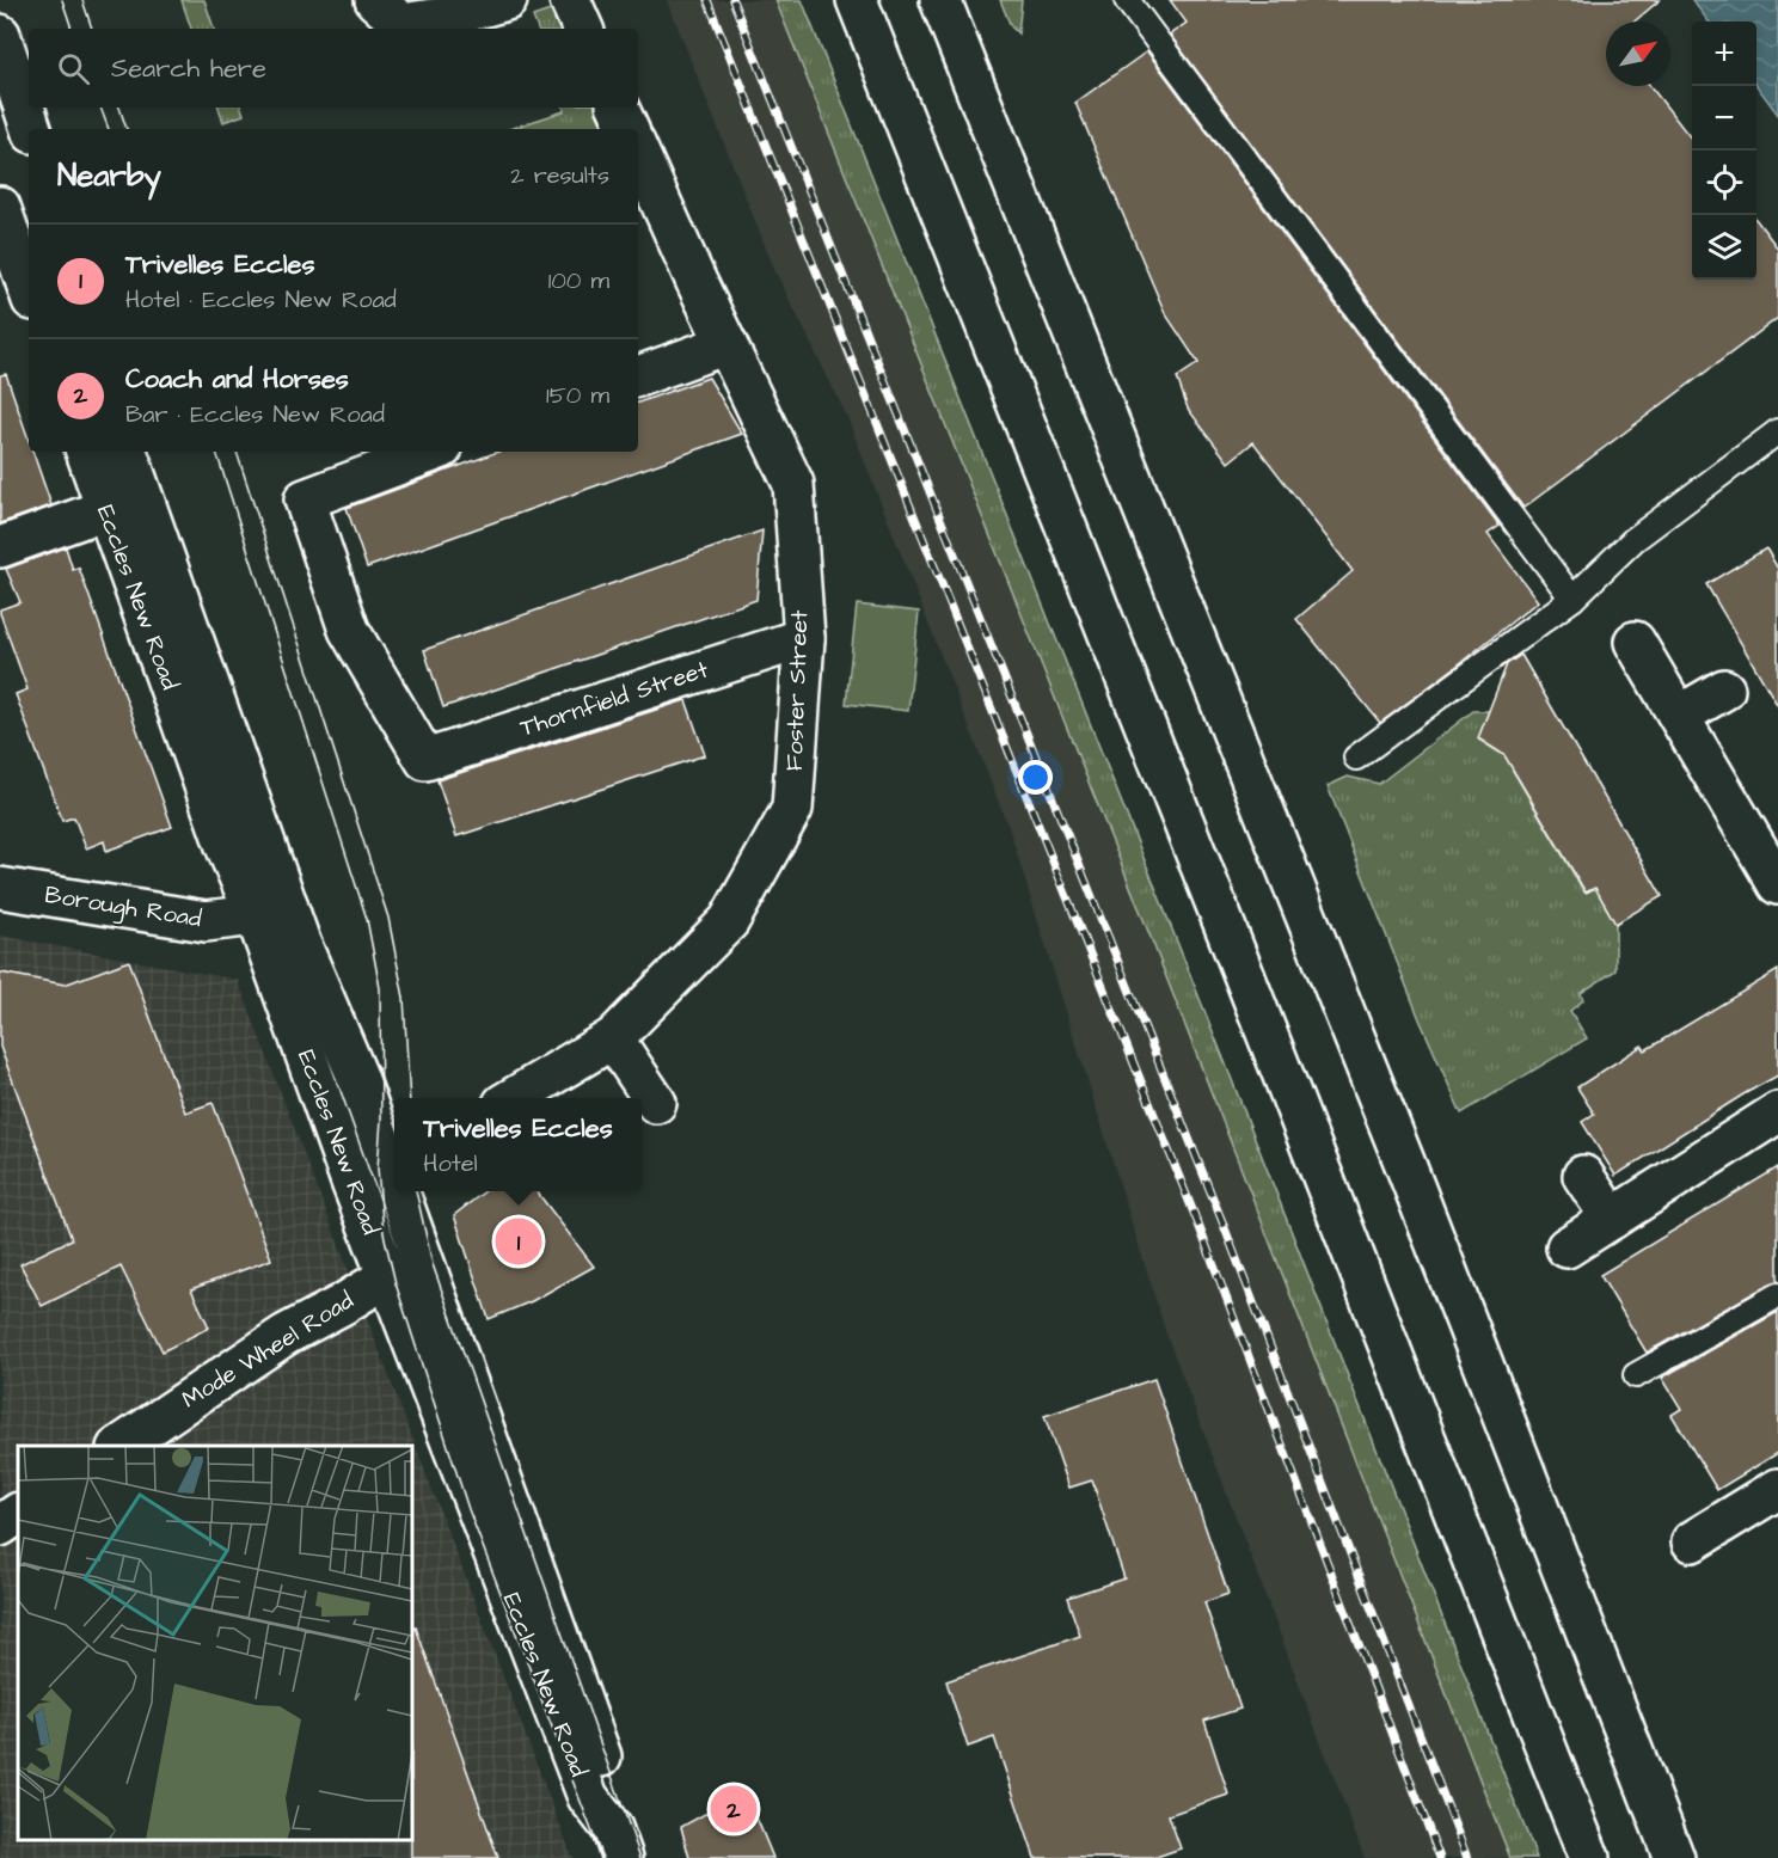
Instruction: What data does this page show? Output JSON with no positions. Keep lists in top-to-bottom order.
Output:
{
  "streets": {
    "main road": [
      "Eccles New Road",
      "Foster Street",
      "Thornfield Street",
      "Borough Road",
      "Mode Wheel Road"
    ]
  },
  "crossings": [
    ["Eccles New Road", "Borough Road"],
    ["Eccles New Road", "Mode Wheel Road"],
    ["Foster Street", "Thornfield Street"]
  ],
  "north": "top right",
  "page": {
    "map_buttons": ["+", "−"],
    "search": "Search here",
    "heading": ["Nearby", "2 results"],
    "list": [
      {
        "mark": "1",
        "name": "Trivelles Eccles",
        "note": "Hotel · Eccles New Road",
        "value": "100 m"
      },
      {
        "mark": "2",
        "name": "Coach and Horses",
        "note": "Bar · Eccles New Road",
        "value": "150 m"
      }
    ],
    "popup": ["Trivelles Eccles", "Hotel"],
    "pins": ["1", "2"]
  }
}
